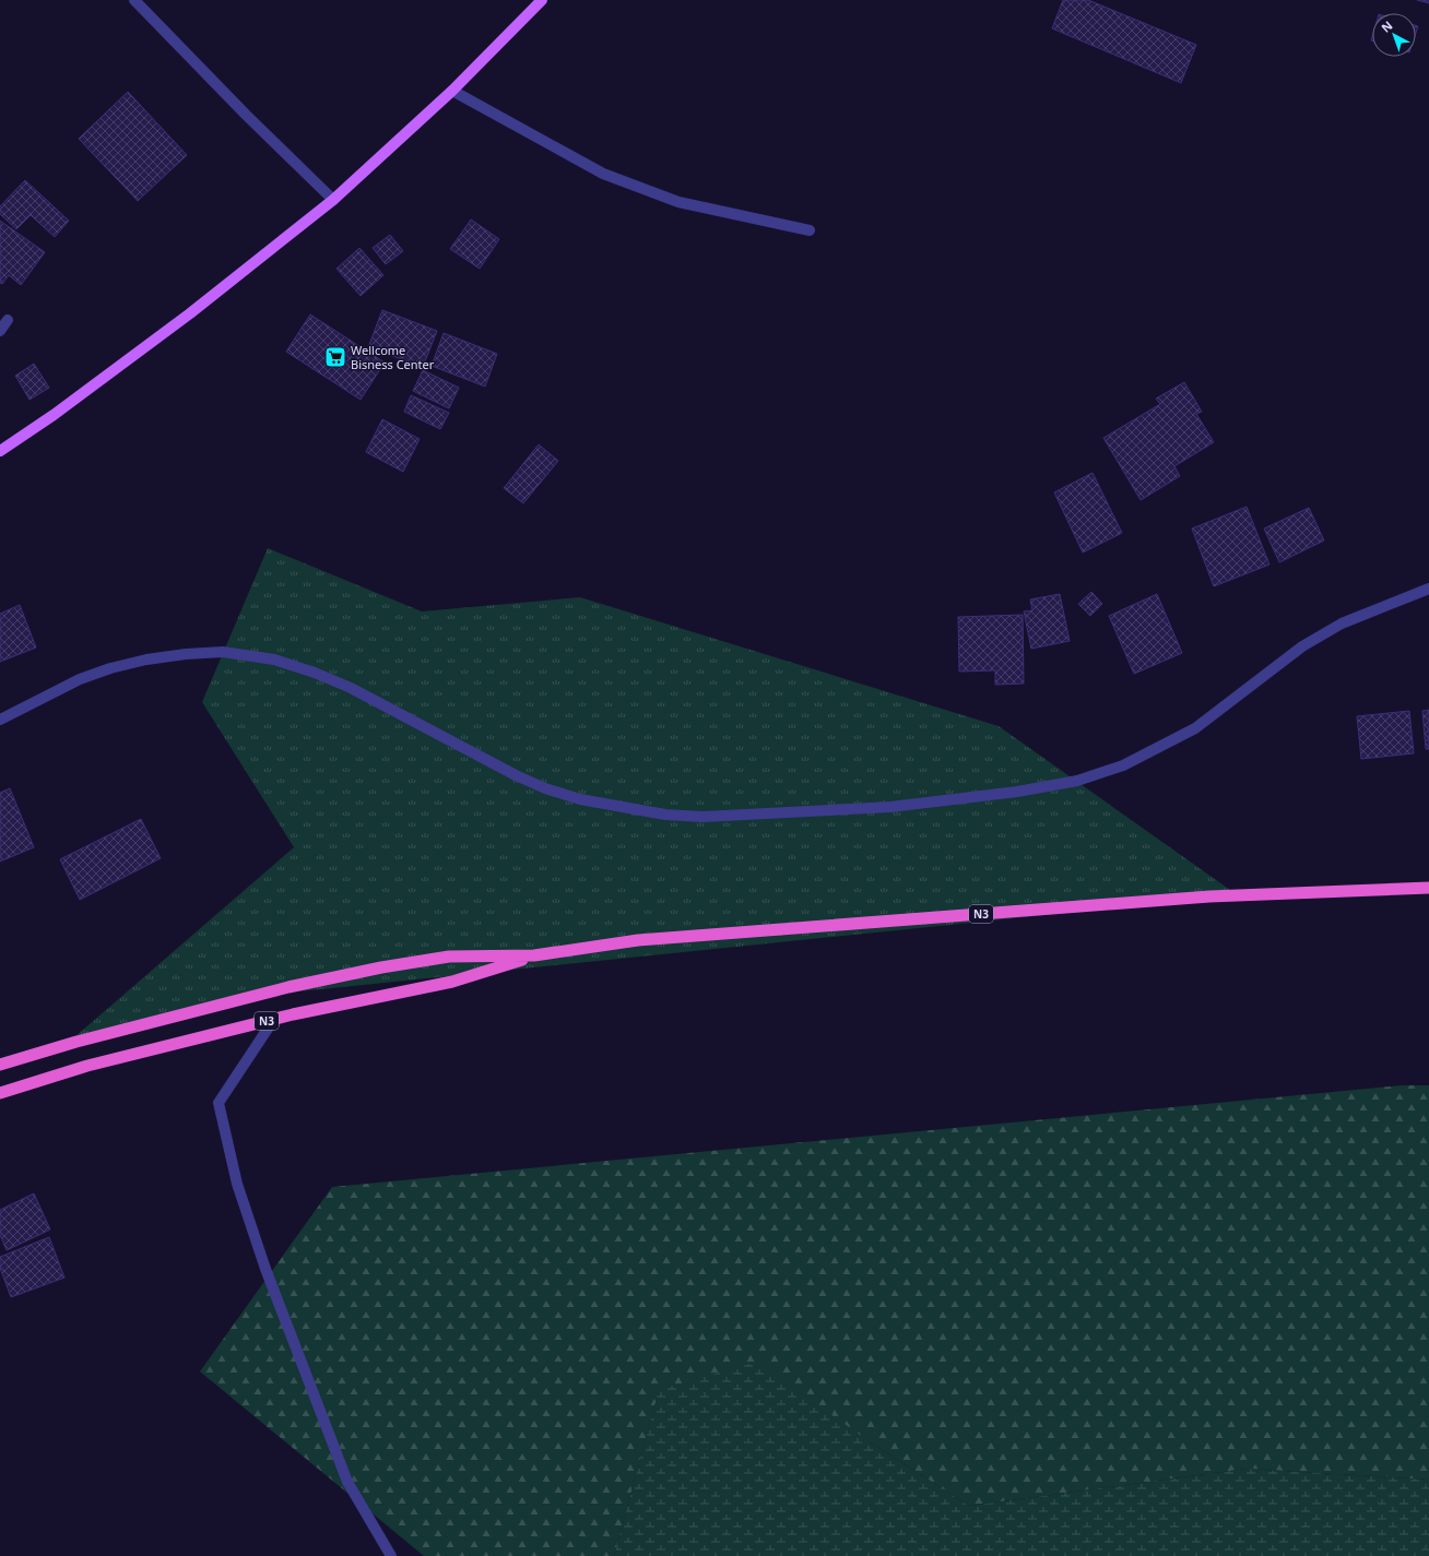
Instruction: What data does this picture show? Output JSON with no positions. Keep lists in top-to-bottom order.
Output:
{
  "streets": {
    "highway": ["N3"]
  },
  "places": {
    "supermarket": ["Wellcome Bisness Center"]
  },
  "north": "top left"
}
